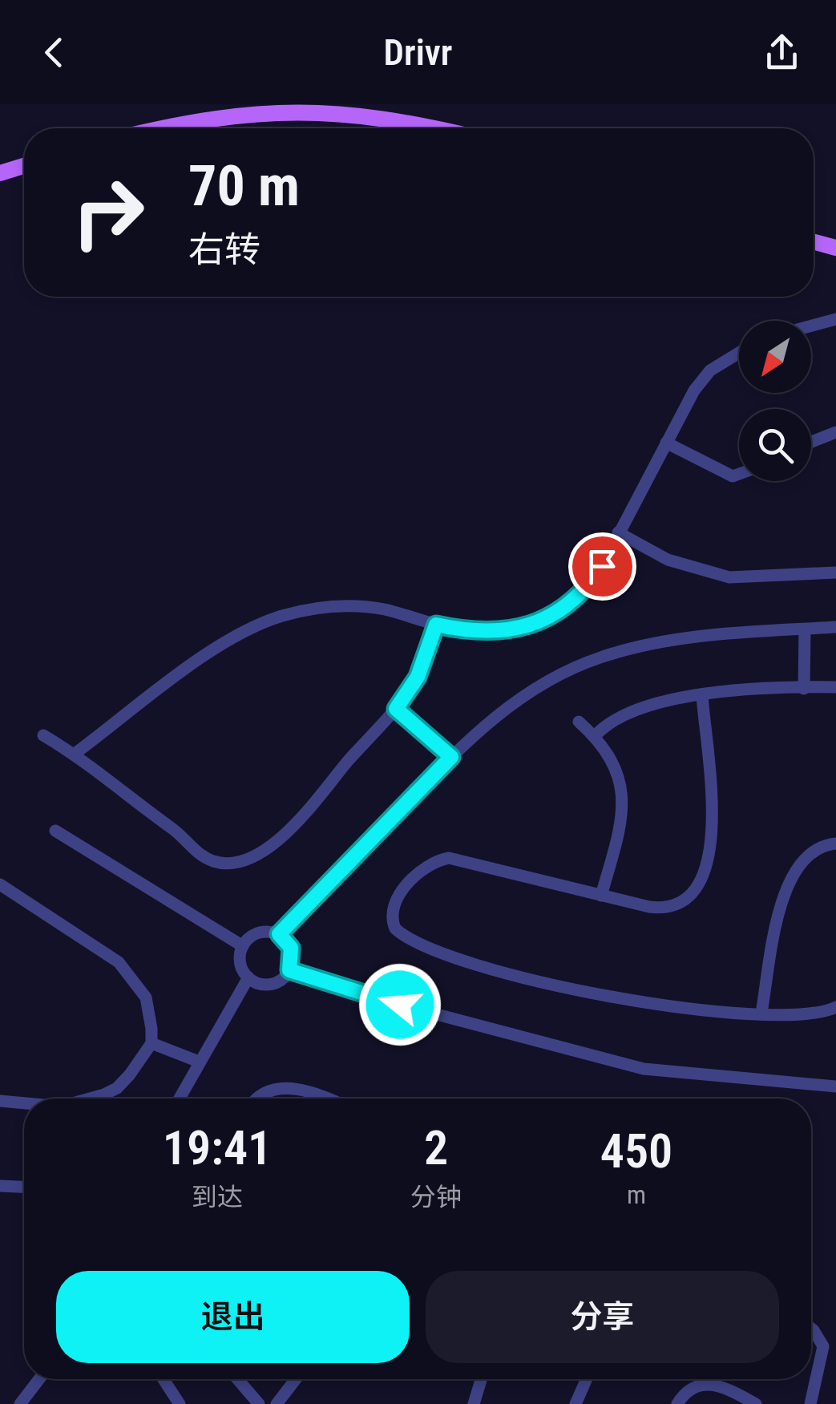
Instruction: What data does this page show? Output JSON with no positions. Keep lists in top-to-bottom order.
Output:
{
  "north": "bottom left",
  "page": {
    "header": "Drivr",
    "turn": ["70 m", "右转"],
    "eta": [
      "19:41",
      "到达",
      "2",
      "分钟",
      "450",
      "m"
    ],
    "buttons": ["退出", "分享"]
  }
}
